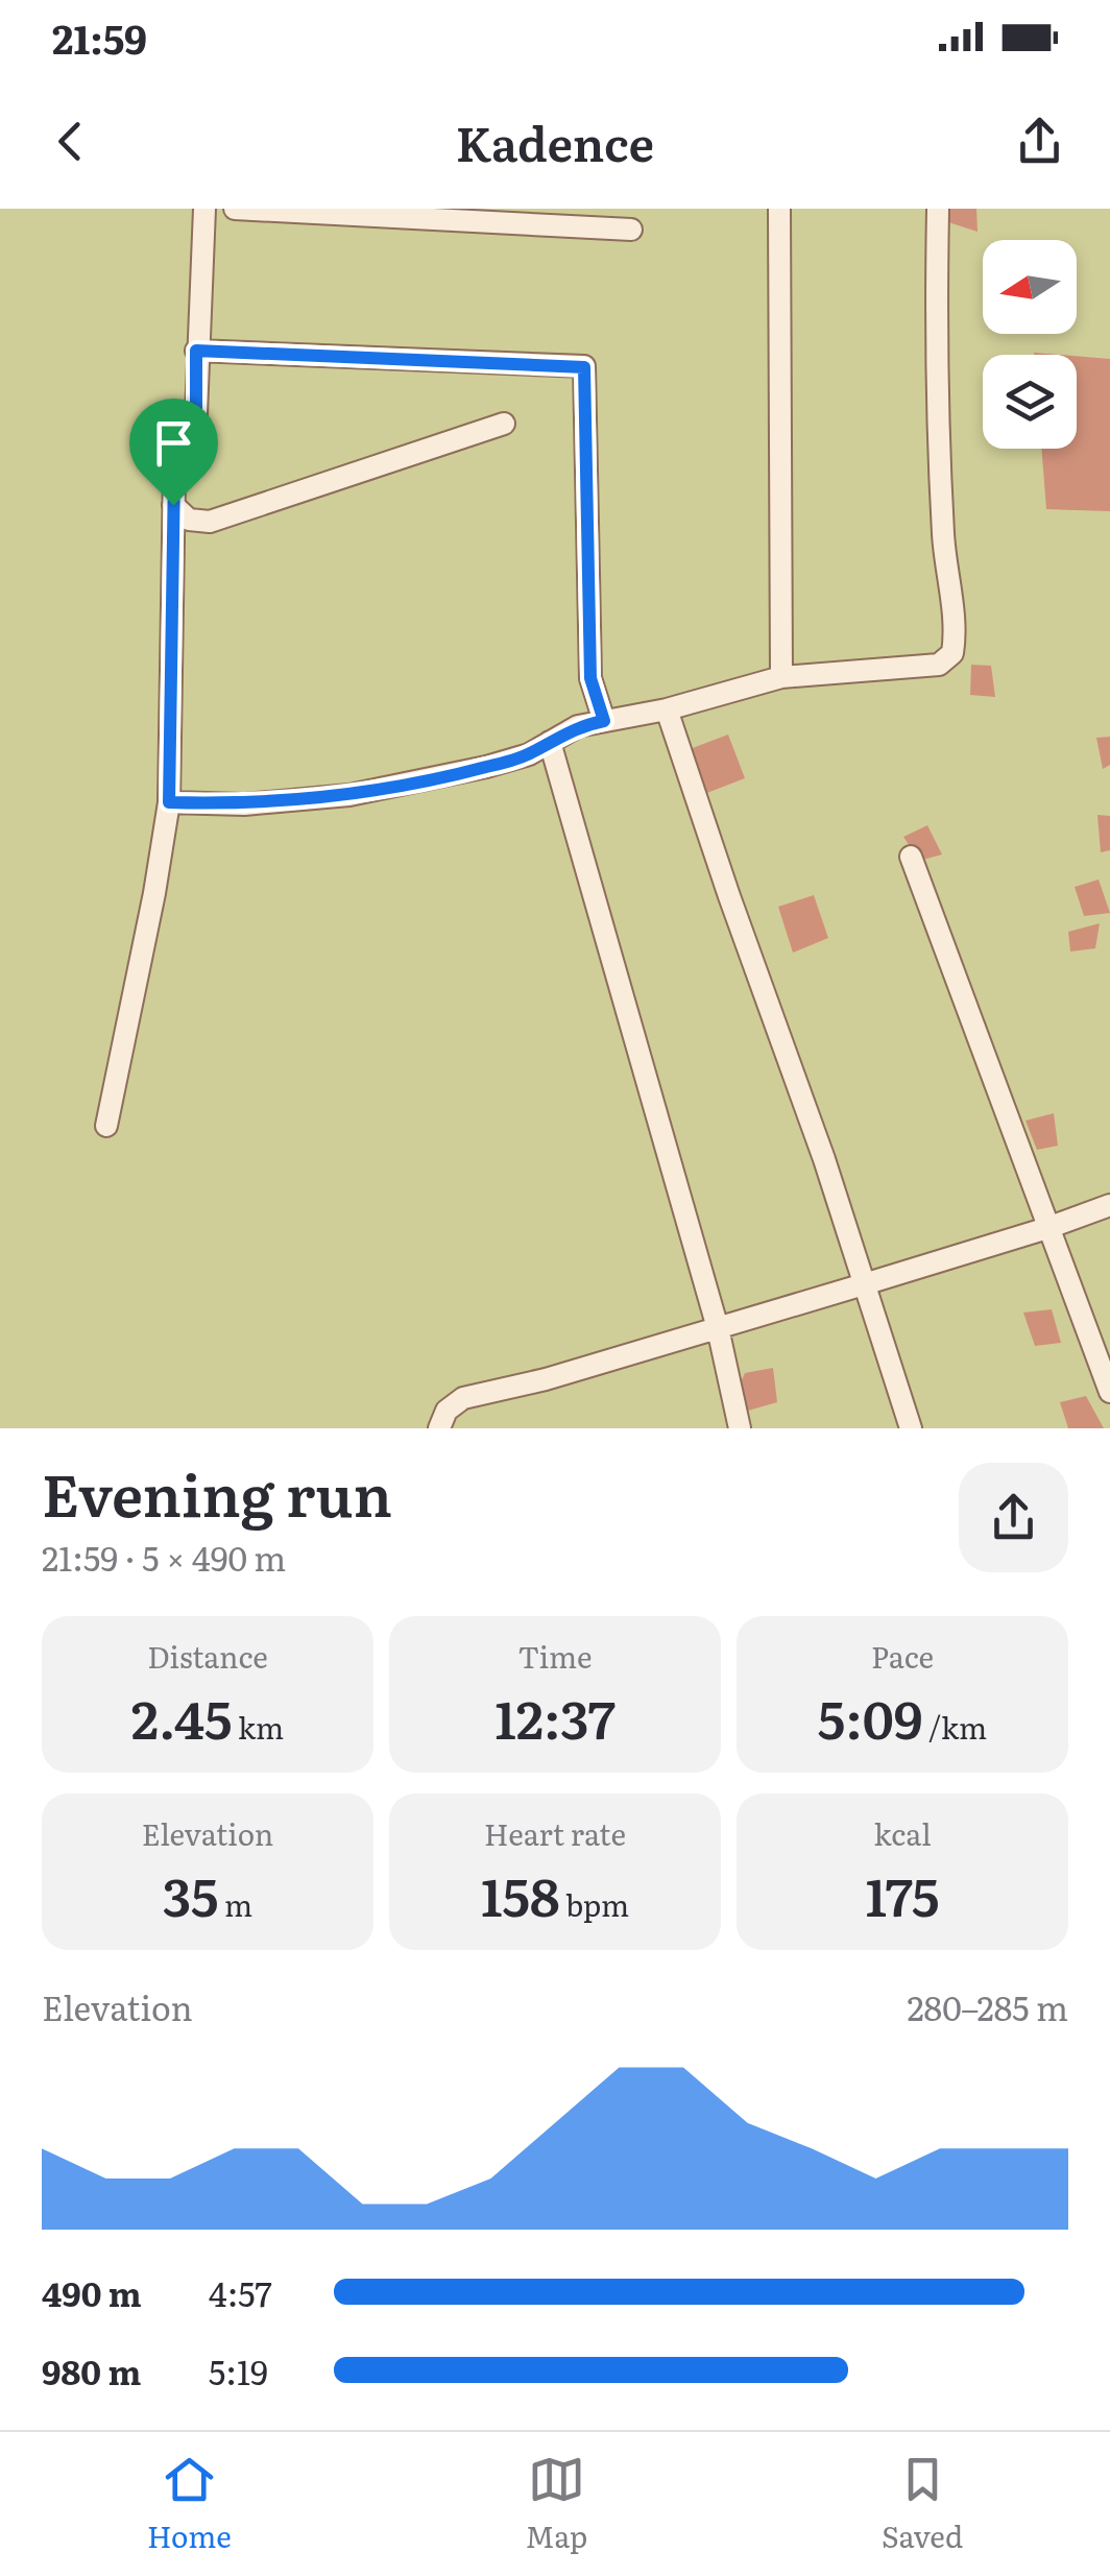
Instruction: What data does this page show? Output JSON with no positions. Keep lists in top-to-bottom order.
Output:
{
  "north": "left",
  "page": {
    "status": "21:59",
    "header": "Kadence",
    "heading": ["Evening run", "21:59 · 5 × 490 m"],
    "stats": [
      ["Distance", "2.45 km"],
      ["Time", "12:37"],
      ["Pace", "5:09 /km"],
      ["Elevation", "35 m"],
      ["Heart rate", "158 bpm"],
      ["kcal", "175"]
    ],
    "chart": ["Elevation", "280–285 m"],
    "list": [
      {
        "name": "490 m",
        "note": "4:57"
      },
      {
        "name": "980 m",
        "note": "5:19"
      }
    ],
    "tabs": ["Home", "Map", "Saved"]
  }
}
